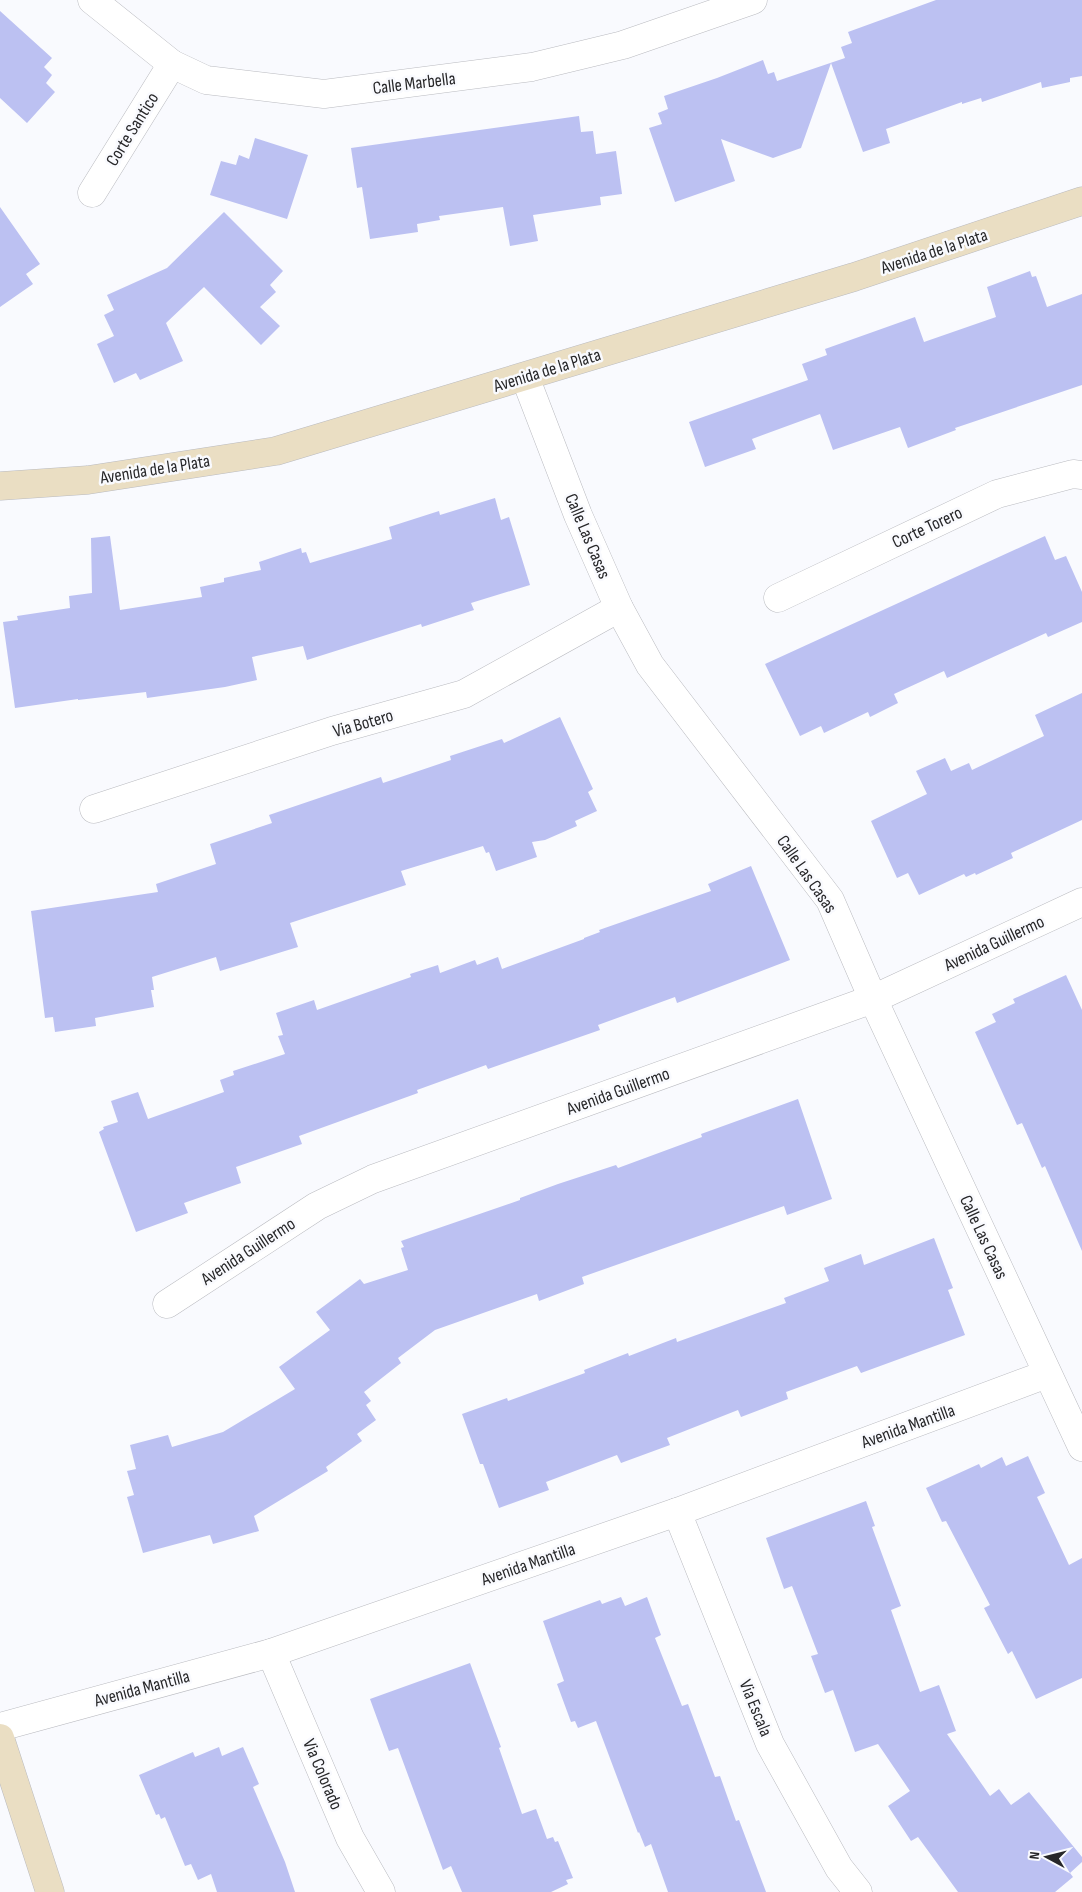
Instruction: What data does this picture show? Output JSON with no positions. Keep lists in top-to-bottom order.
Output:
{
  "streets": {
    "street": [
      "Calle Marbella",
      "Corte Santico",
      "Avenida de la Plata",
      "Corte Torero",
      "Calle Las Casas",
      "Via Botero",
      "Avenida Guillermo",
      "Avenida Mantilla",
      "Via Escala",
      "Via Colorado"
    ]
  },
  "crossings": [
    ["Calle Marbella", "Corte Santico"],
    ["Avenida de la Plata", "Calle Las Casas"],
    ["Calle Las Casas", "Via Botero"],
    ["Calle Las Casas", "Avenida Guillermo"],
    ["Calle Las Casas", "Avenida Mantilla"],
    ["Avenida Mantilla", "Via Escala"],
    ["Avenida Mantilla", "Via Colorado"]
  ],
  "north": "left"
}
